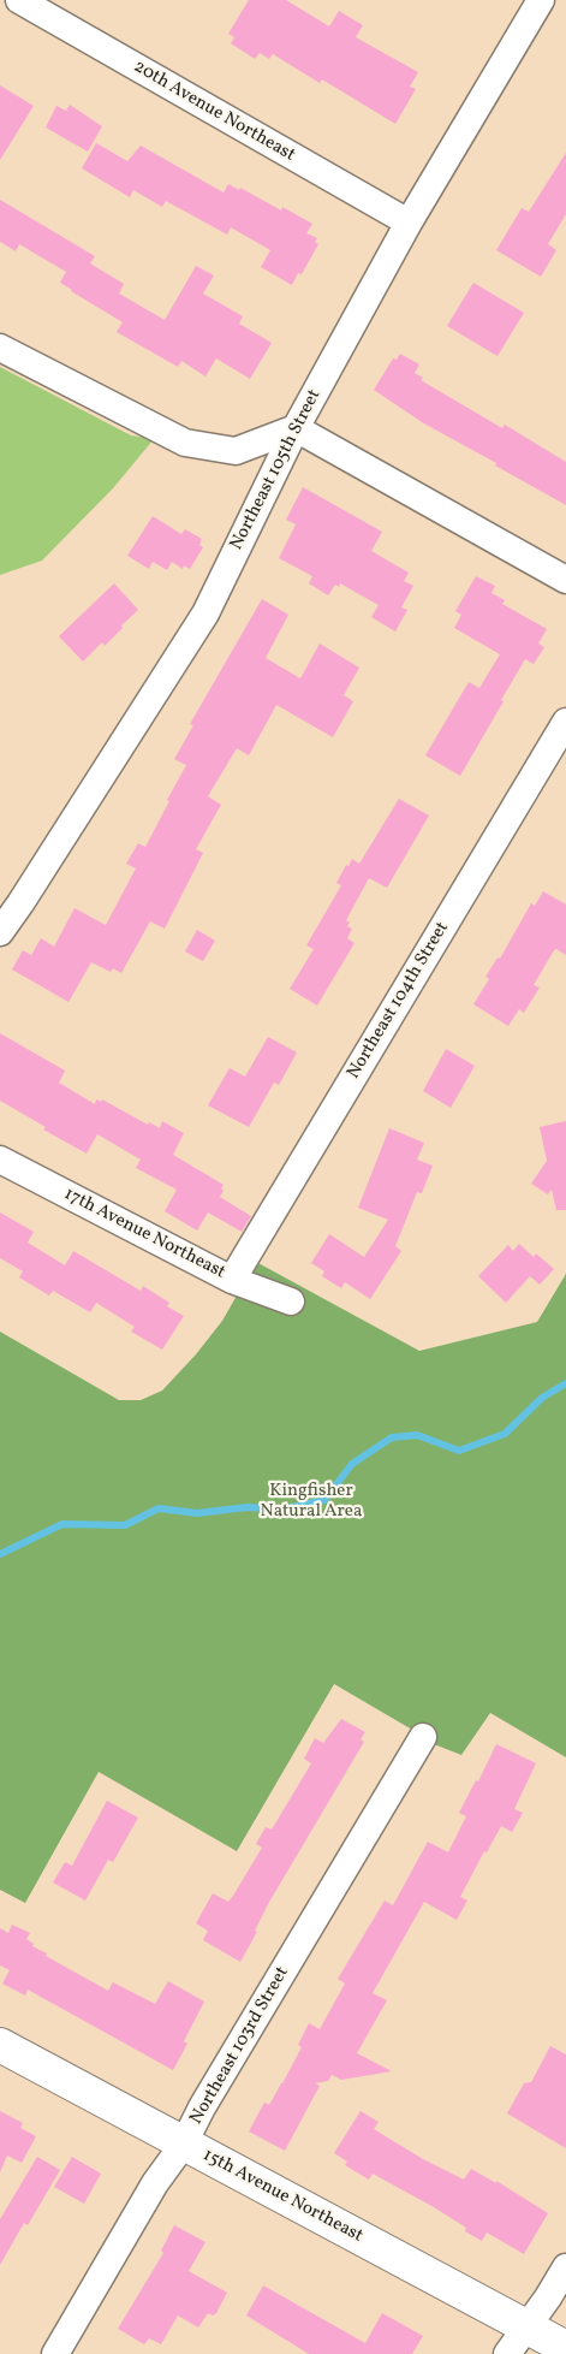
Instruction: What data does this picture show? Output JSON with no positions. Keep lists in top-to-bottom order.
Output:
{
  "streets": {
    "street": [
      "20th Avenue Northeast",
      "Northeast 105th Street",
      "Northeast 104th Street",
      "17th Avenue Northeast",
      "Northeast 103rd Street",
      "15th Avenue Northeast"
    ]
  },
  "crossings": [
    ["20th Avenue Northeast", "Northeast 105th Street"],
    ["Northeast 104th Street", "17th Avenue Northeast"],
    ["Northeast 103rd Street", "15th Avenue Northeast"]
  ],
  "parks": ["Kingfisher Natural Area"]
}
